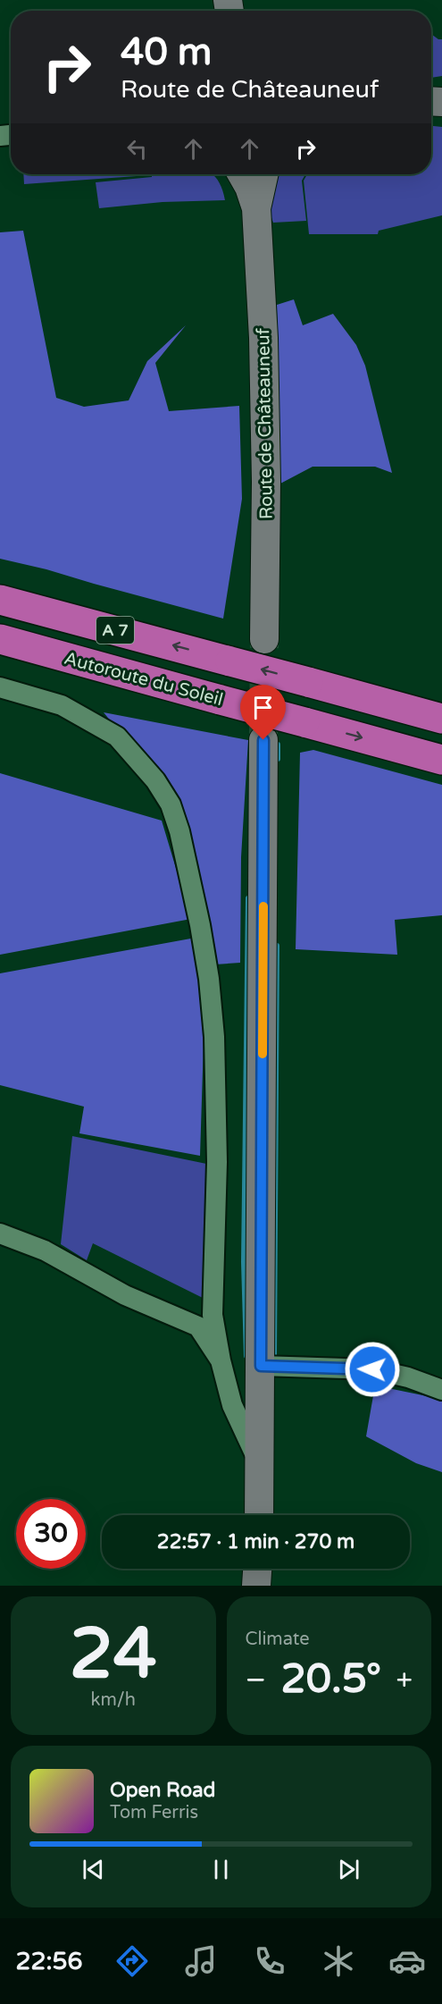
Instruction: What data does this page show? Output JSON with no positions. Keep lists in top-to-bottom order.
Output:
{
  "streets": {
    "highway": ["A 7", "Autoroute du Soleil"],
    "main road": ["Route de Châteauneuf"]
  },
  "page": {
    "turn": ["40 m", "Route de Châteauneuf"],
    "limit": "30",
    "trip": "22:57 · 1 min · 270 m",
    "tile": [
      ["24", "km/h"],
      "Climate"
    ],
    "heat": ["−", "20.5°", "+"],
    "song": ["Open Road", "Tom Ferris"],
    "tabs": "22:56"
  }
}
